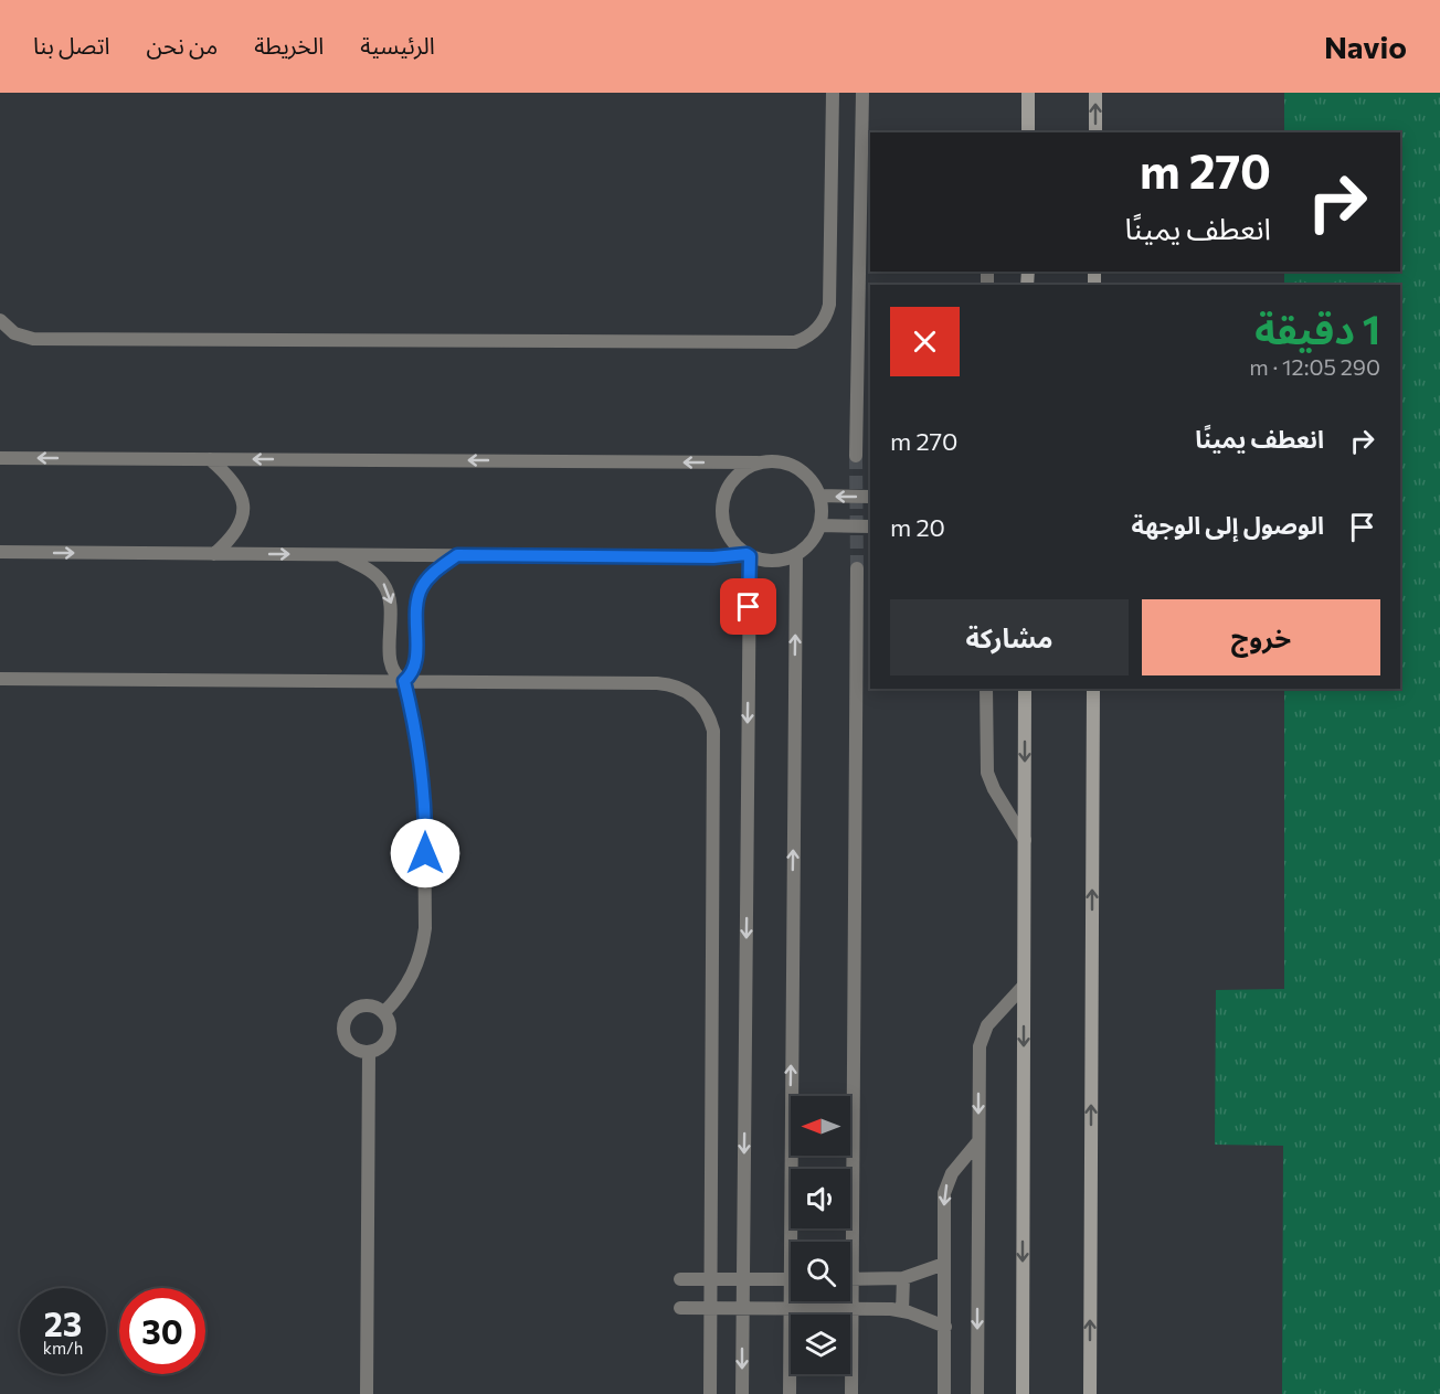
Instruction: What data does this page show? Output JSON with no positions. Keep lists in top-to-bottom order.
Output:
{
  "north": "left",
  "page": {
    "header": "Navio",
    "nav": [
      "الرئيسية",
      "الخريطة",
      "من نحن",
      "اتصل بنا"
    ],
    "turn": ["270 m", "انعطف يمينًا"],
    "heading": ["1 دقيقة", "290 m · 12:05"],
    "list": [
      {
        "name": "انعطف يمينًا",
        "value": "270 m"
      },
      {
        "name": "الوصول إلى الوجهة",
        "value": "20 m"
      }
    ],
    "buttons": ["خروج", "مشاركة"],
    "speed": "23 km/h",
    "limit": "30"
  }
}
